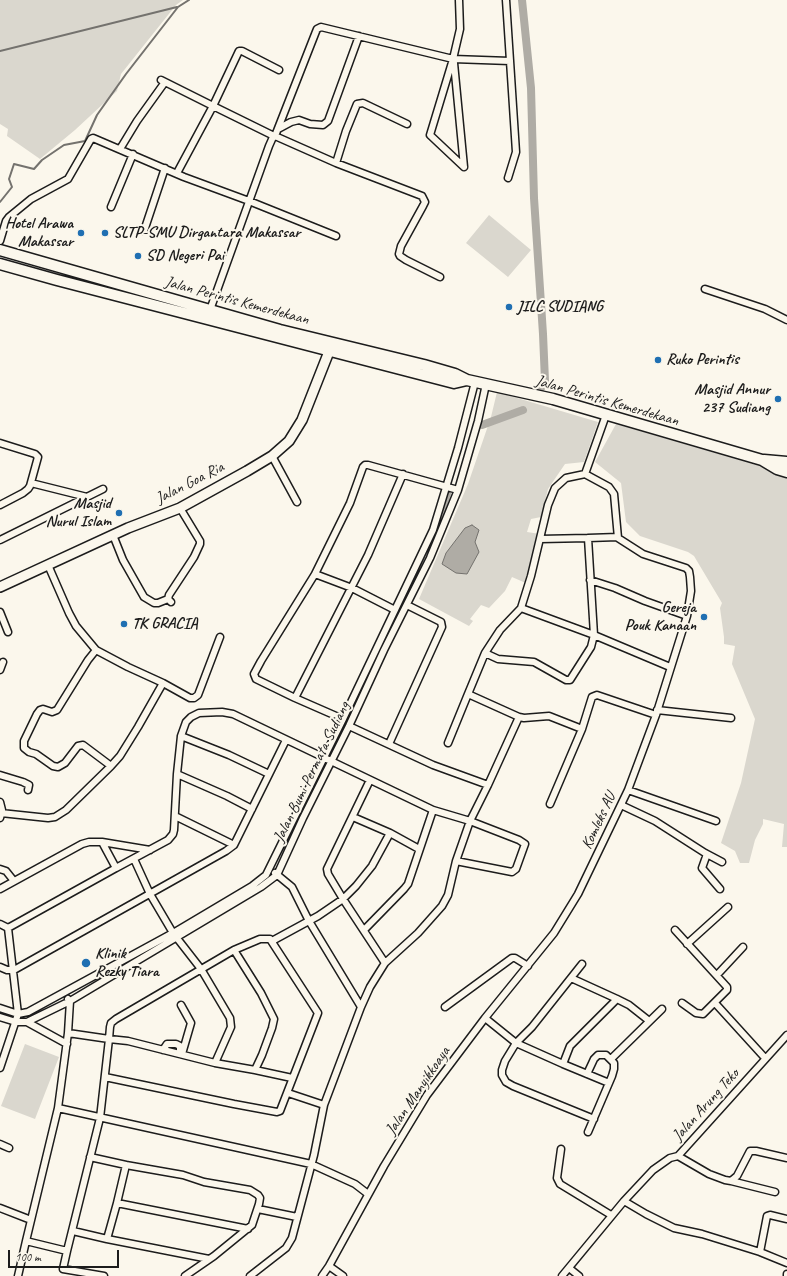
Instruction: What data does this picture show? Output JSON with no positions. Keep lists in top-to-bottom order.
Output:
{
  "streets": {
    "highway": ["Jalan Perintis Kemerdekaan"],
    "main road": ["Jalan Goa Ria"],
    "street": [
      "Jalan Bumi Permata Sudiang",
      "Komleks AU",
      "Jalan Manyikkoaya",
      "Jalan Arung Teko"
    ]
  },
  "crossings": [
    ["Jalan Perintis Kemerdekaan", "Jalan Goa Ria"],
    ["Jalan Perintis Kemerdekaan", "Jalan Bumi Permata Sudiang"],
    ["Komleks AU", "Jalan Manyikkoaya"]
  ],
  "places": [
    "Hotel Arawa Makassar",
    "SLTP-SMU Dirgantara Makassar",
    "SD Negeri Pai",
    "JILC SUDIANG",
    "Ruko Perintis",
    "Masjid Annur 237 Sudiang",
    "Masjid Nurul Islam",
    "Gereja Pouk Kanaan",
    "TK GRACIA",
    "Klinik Rezky Tiara"
  ],
  "scale_bar": "100 m"
}
